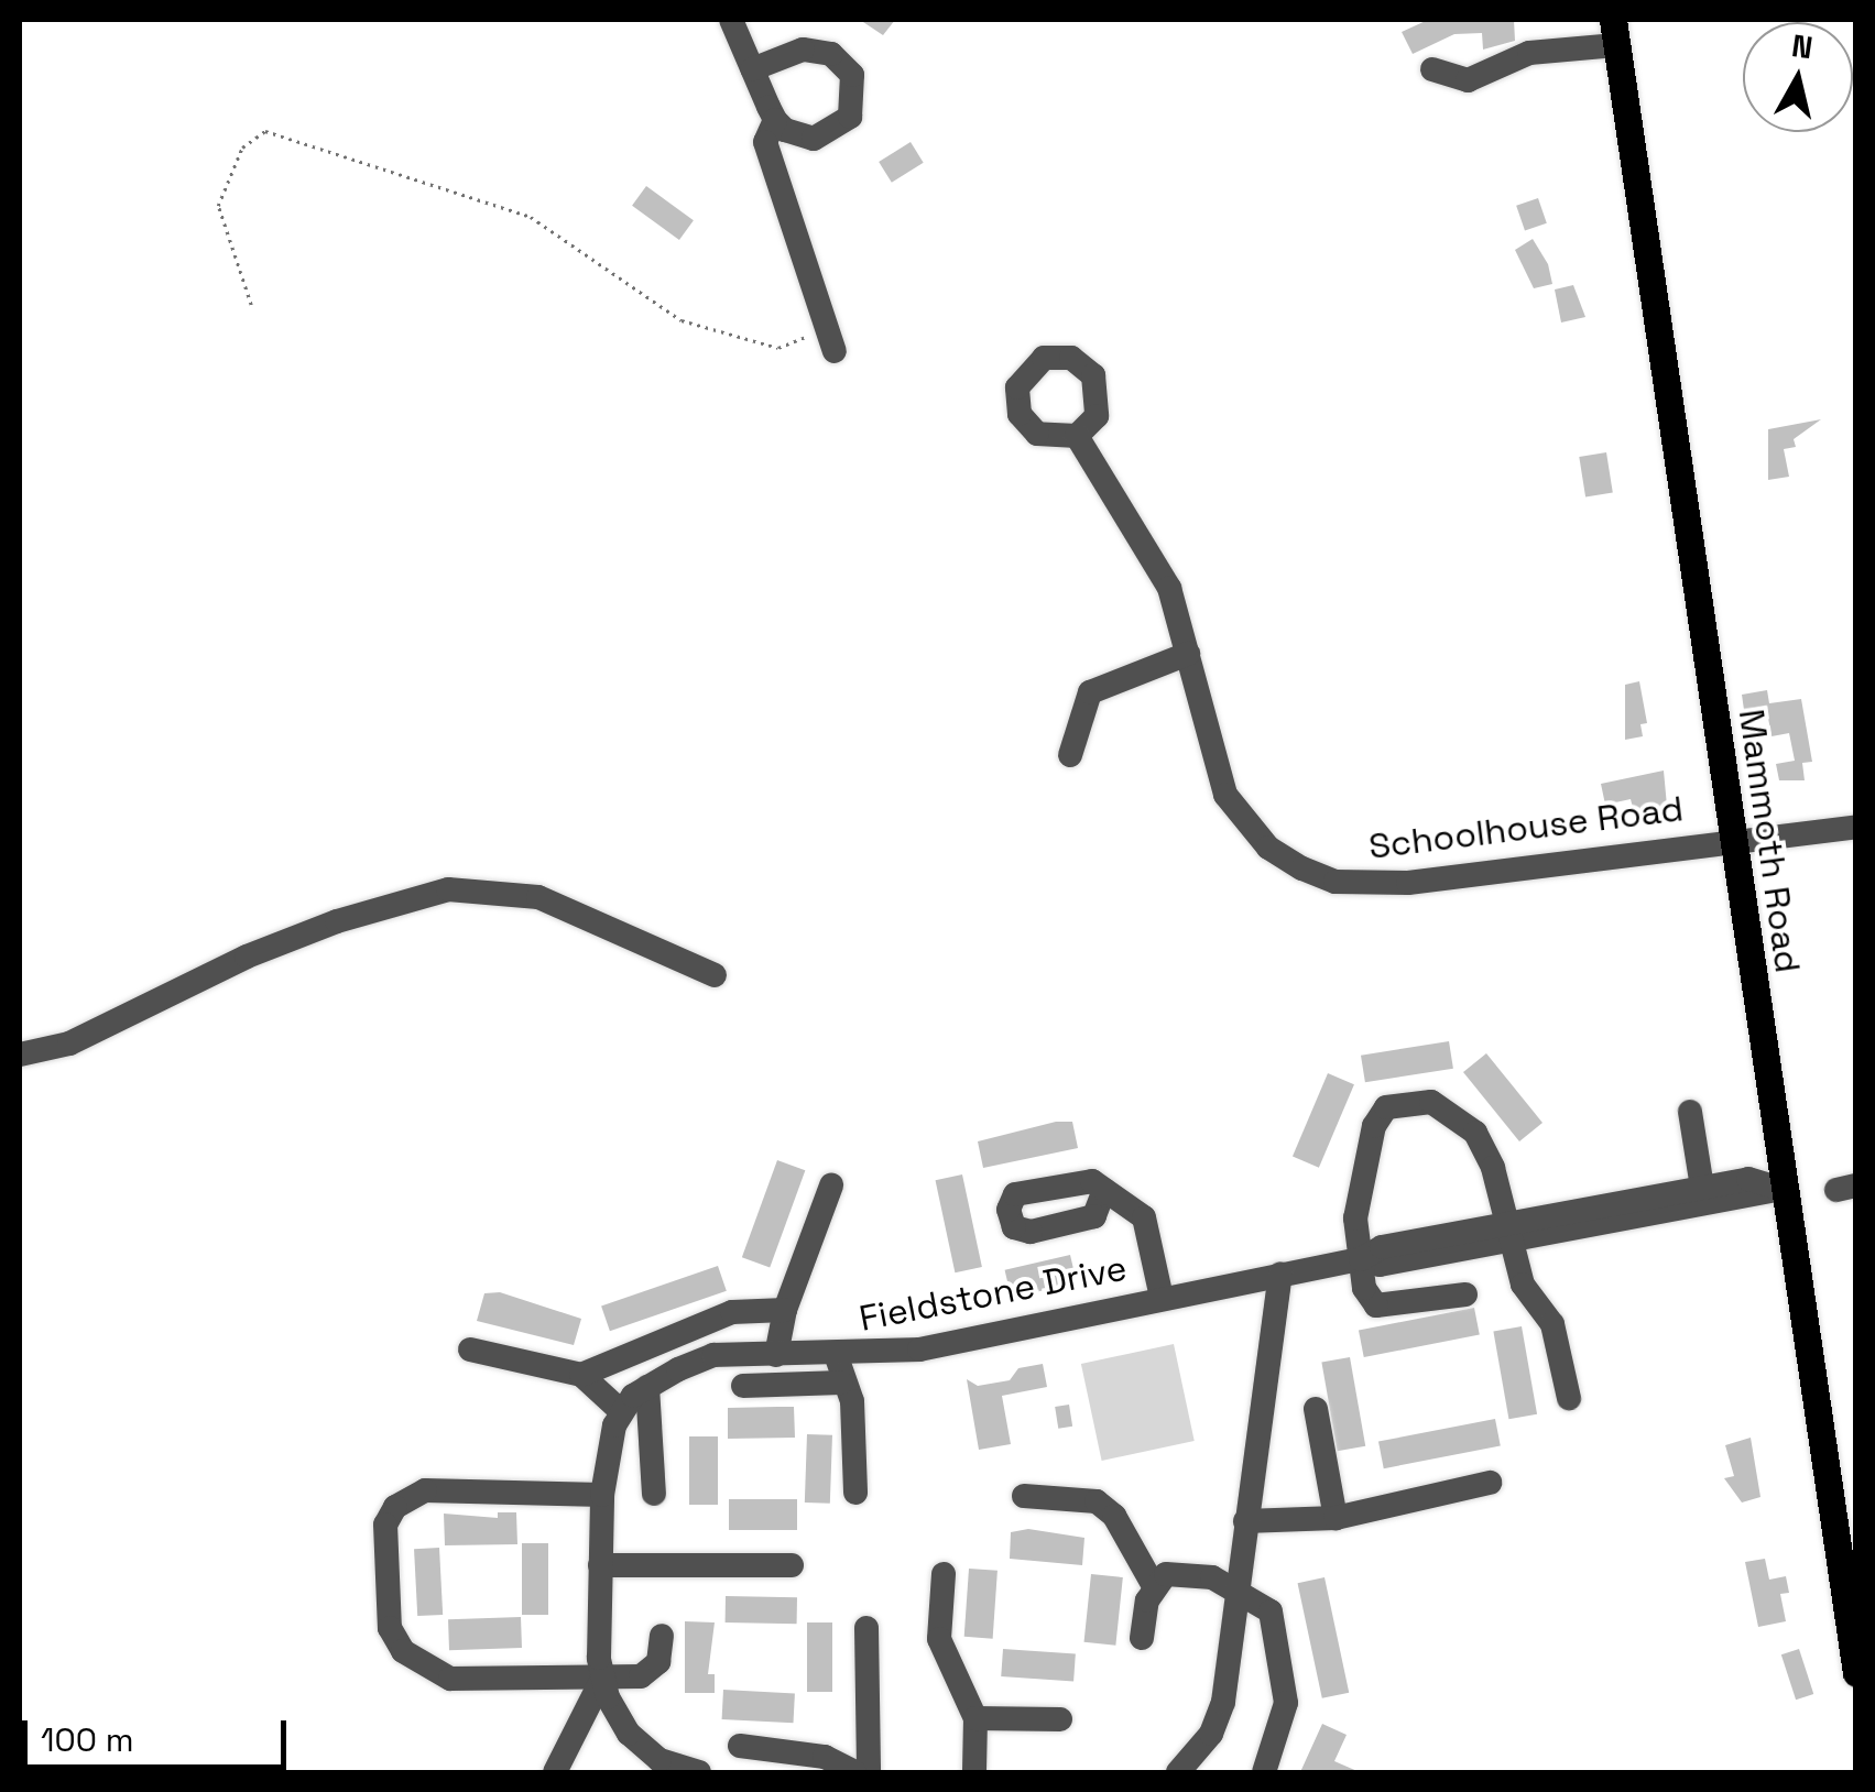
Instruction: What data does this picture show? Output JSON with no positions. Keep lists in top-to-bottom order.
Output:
{
  "streets": {
    "main road": ["Mammoth Road"],
    "street": ["Schoolhouse Road", "Fieldstone Drive"]
  },
  "crossings": [
    ["Schoolhouse Road", "Mammoth Road"],
    ["Mammoth Road", "Fieldstone Drive"]
  ],
  "scale_bar": "100 m",
  "north": "top"
}
